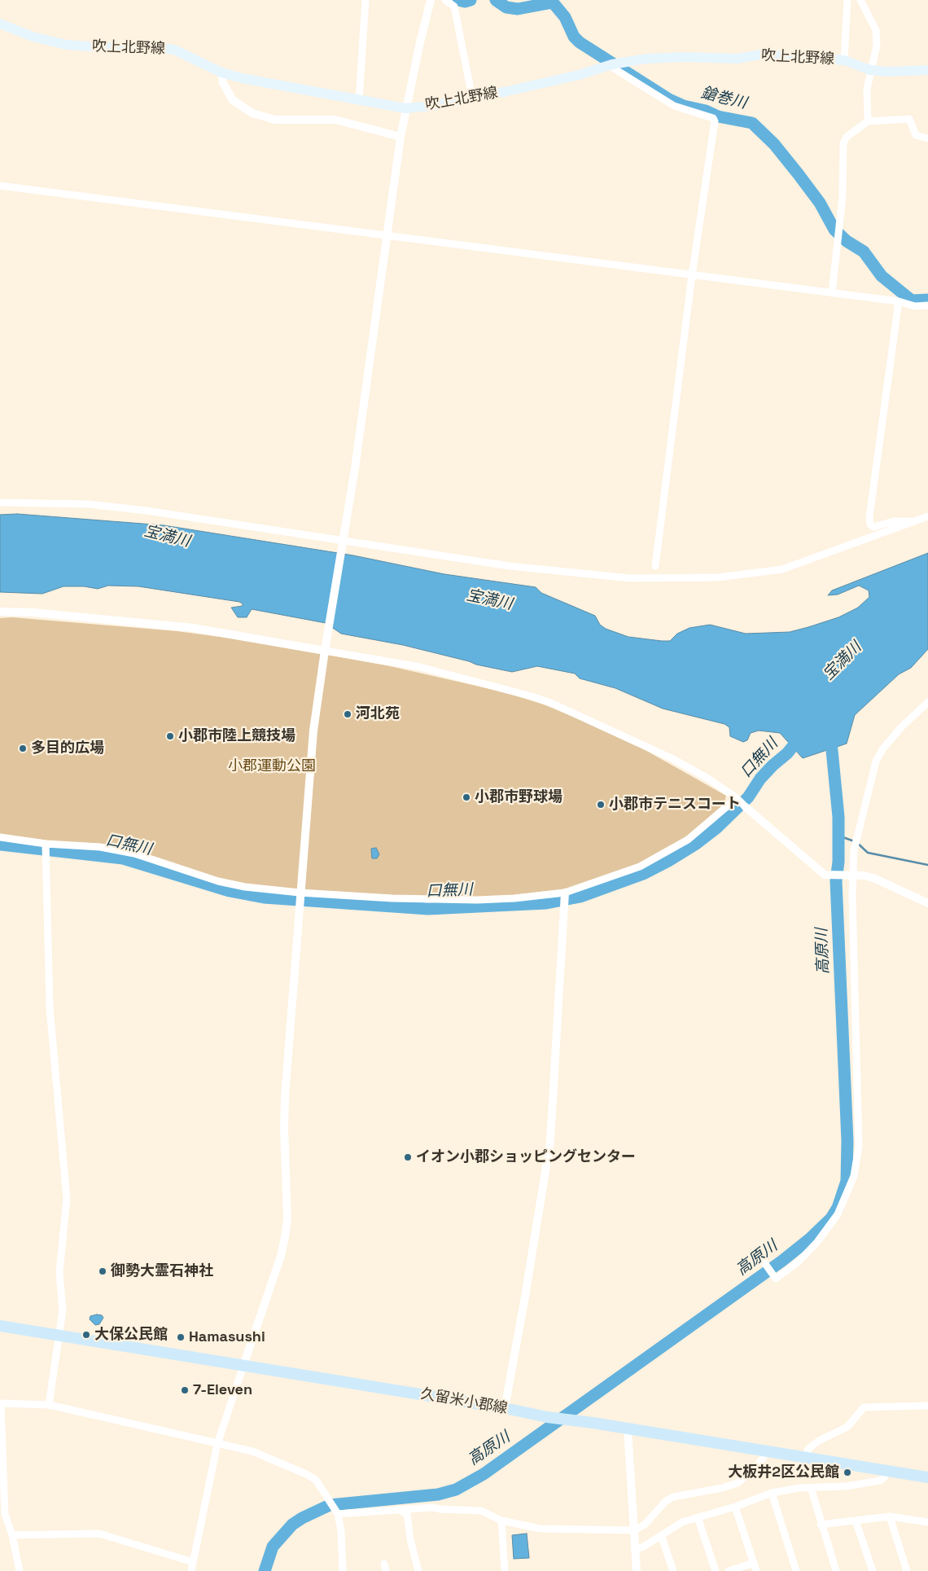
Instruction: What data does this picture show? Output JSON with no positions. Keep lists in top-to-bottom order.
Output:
{
  "streets": {
    "main road": ["吹上北野線", "久留米小郡線"]
  },
  "water": [
    "鎗巻川",
    "宝満川",
    "口無川",
    "高原川"
  ],
  "parks": ["小郡運動公園"],
  "places": [
    "河北苑",
    "小郡市陸上競技場",
    "多目的広場",
    "小郡市野球場",
    "小郡市テニスコート",
    "イオン小郡ショッピングセンター",
    "御勢大霊石神社",
    "大保公民館",
    "Hamasushi",
    "7-Eleven",
    "大板井2区公民館"
  ]
}
